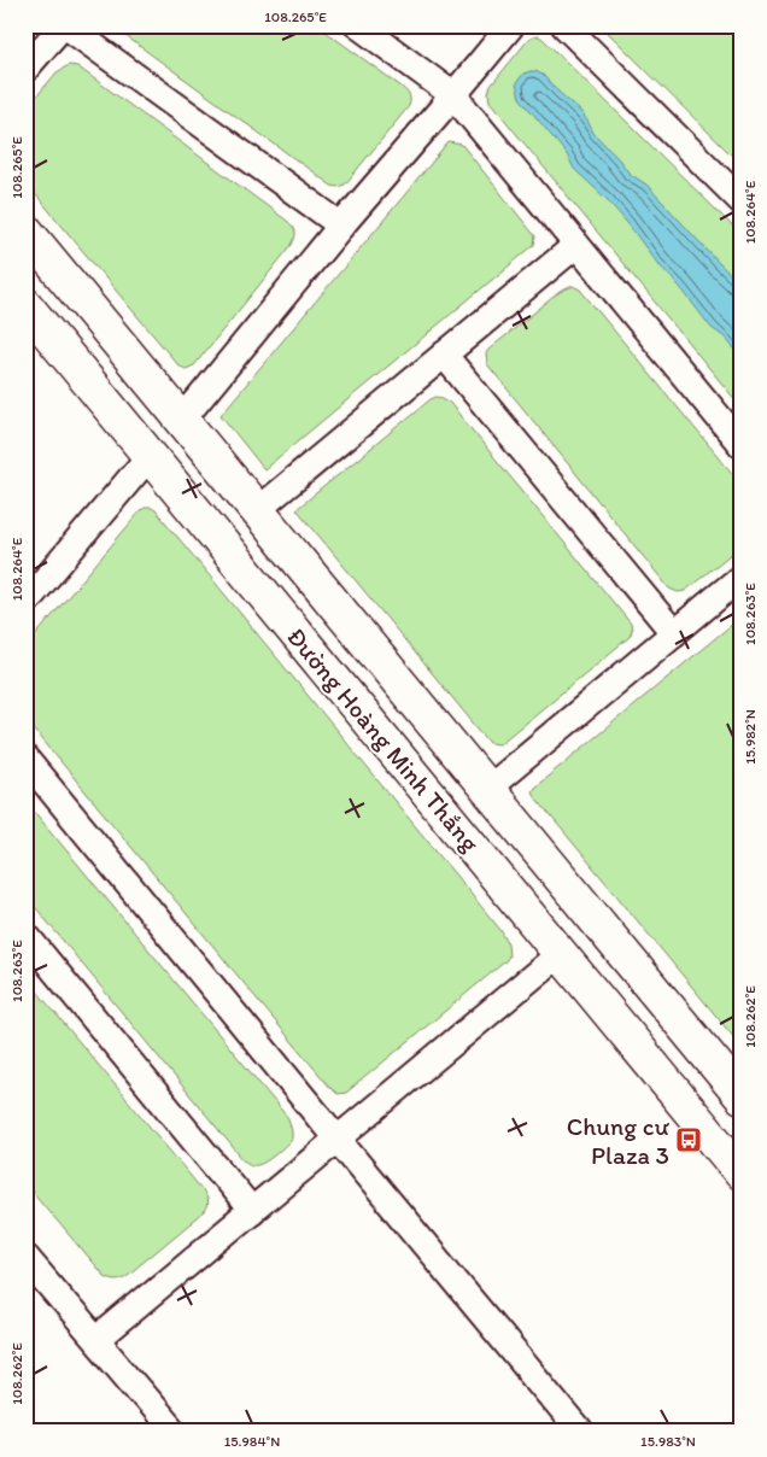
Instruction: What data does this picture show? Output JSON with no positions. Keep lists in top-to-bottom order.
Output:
{
  "streets": {
    "main road": ["Đường Hoàng Minh Thắng"]
  },
  "places": {
    "bus stop": ["Chung cư Plaza 3"]
  },
  "coordinates": [
    "108.265°E",
    "108.264°E",
    "108.263°E",
    "15.982°N",
    "108.262°E",
    "15.984°N",
    "15.983°N"
  ]
}
